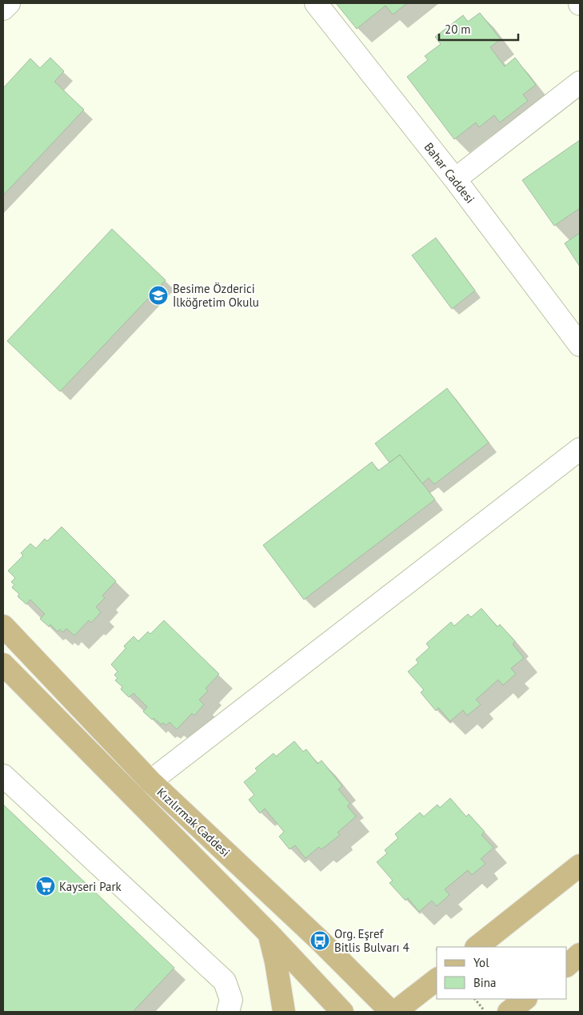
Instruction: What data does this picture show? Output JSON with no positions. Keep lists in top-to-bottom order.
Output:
{
  "streets": {
    "main road": ["Kızılırmak Caddesi"],
    "street": ["Bahar Caddesi"]
  },
  "places": {
    "school or university": ["Besime Özderici İlköğretim Okulu"],
    "supermarket": ["Kayseri Park"],
    "bus stop": ["Org. Eşref Bitlis Bulvarı 4"]
  },
  "legend": ["Yol", "Bina"],
  "scale_bar": "20 m"
}
